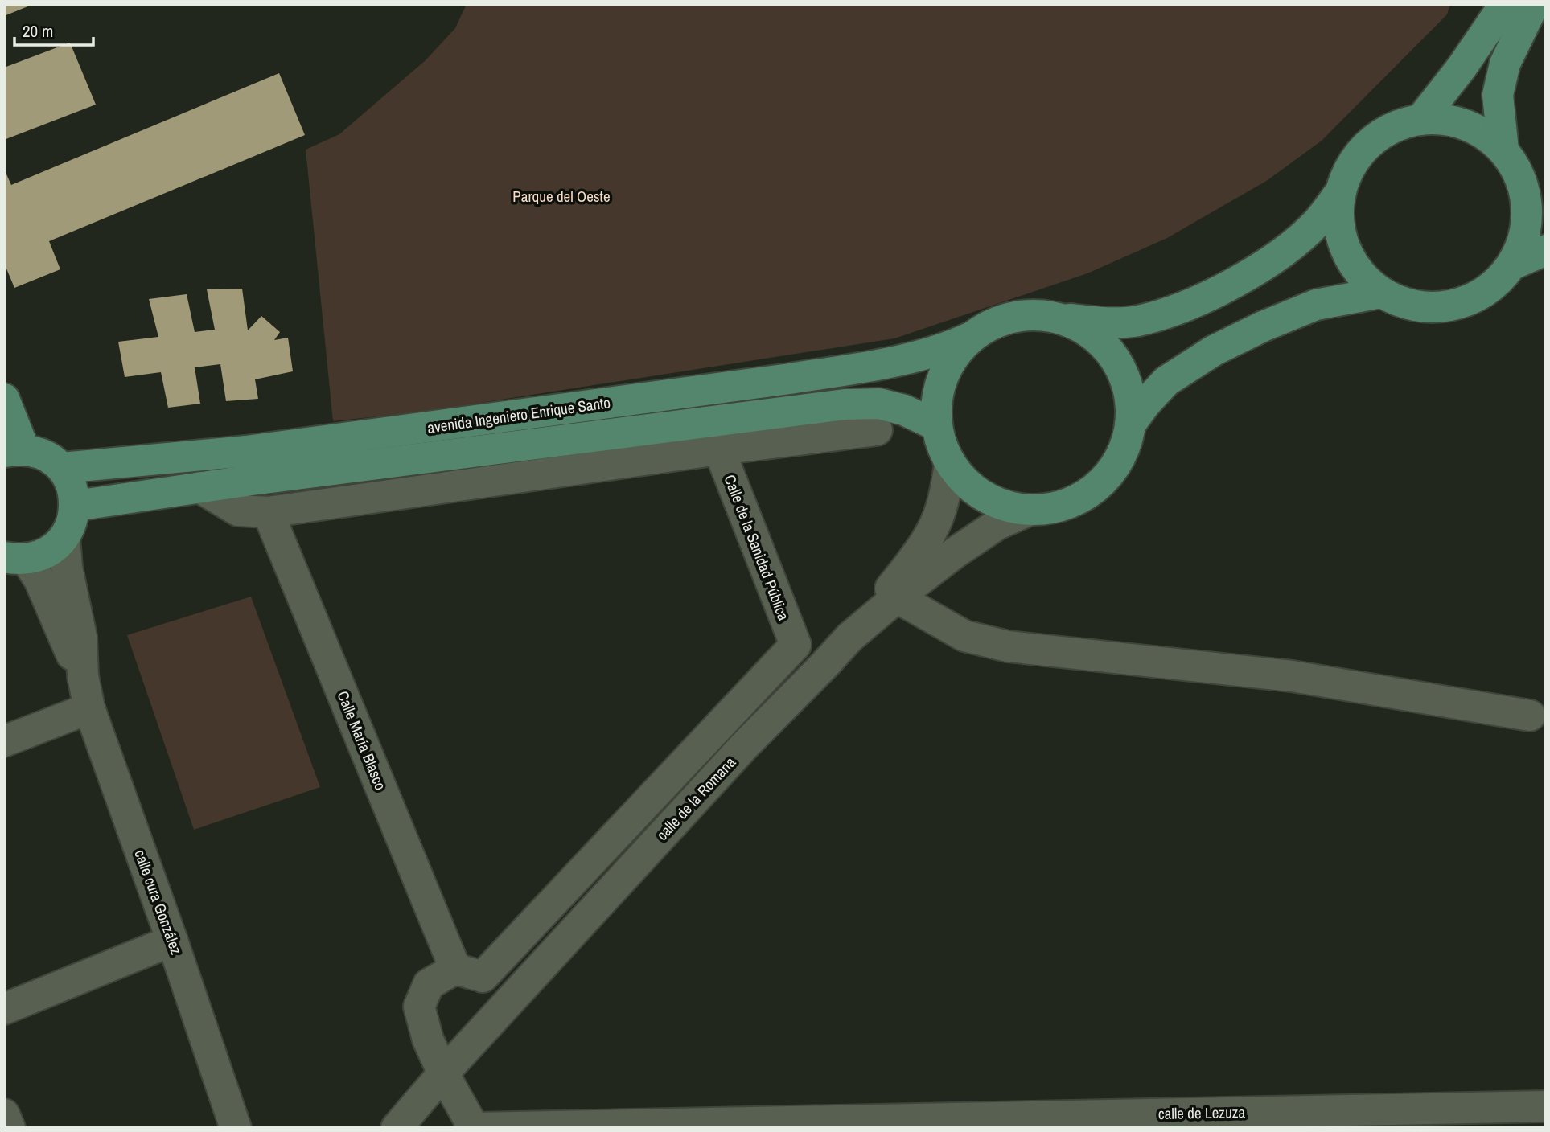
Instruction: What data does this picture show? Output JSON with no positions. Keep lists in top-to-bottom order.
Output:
{
  "streets": {
    "main road": ["avenida Ingeniero Enrique Santo"],
    "street": [
      "Calle de la Sanidad Pública",
      "Calle María Blasco",
      "calle de la Romana",
      "calle cura González",
      "calle de Lezuza"
    ]
  },
  "crossings": [
    ["avenida Ingeniero Enrique Santo", "calle de la Romana"]
  ],
  "parks": ["Parque del Oeste"],
  "scale_bar": "20 m"
}
